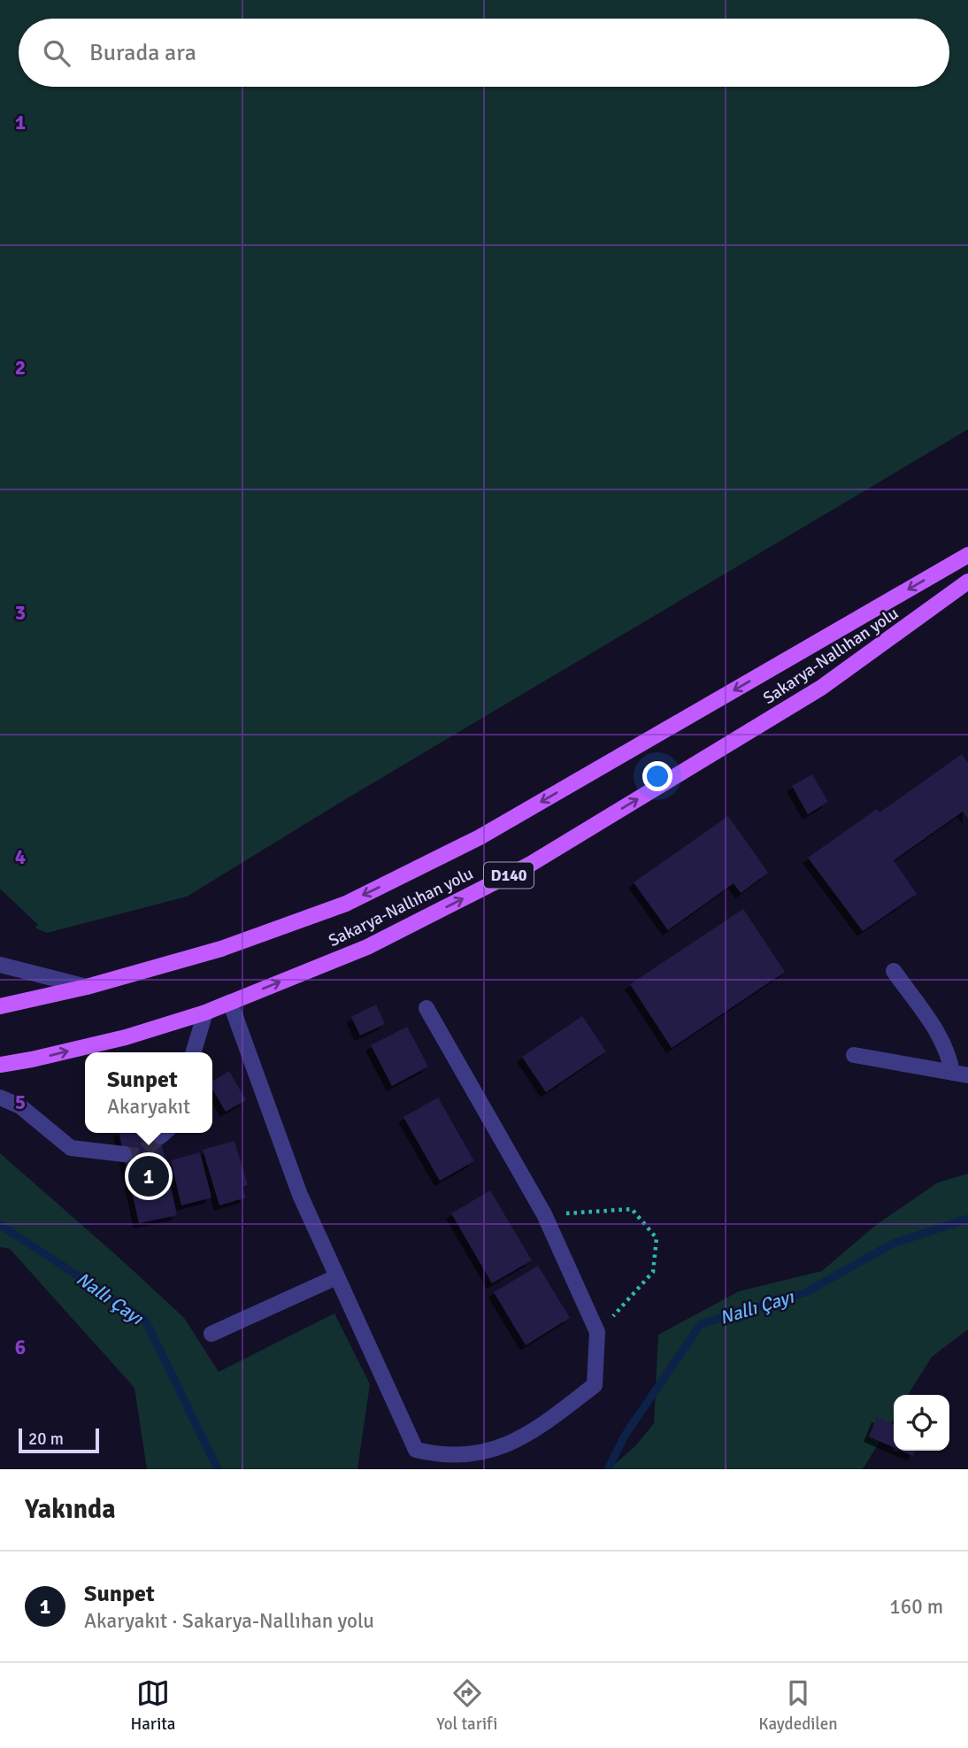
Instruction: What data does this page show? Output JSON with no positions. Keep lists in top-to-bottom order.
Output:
{
  "streets": {
    "main road": ["Sakarya-Nallıhan yolu", "D140"]
  },
  "water": ["Nallı Çayı"],
  "scale_bar": "20 m",
  "page": {
    "search": "Burada ara",
    "popup": ["Sunpet", "Akaryakıt"],
    "pins": "1",
    "scale": "20 m",
    "heading": "Yakında",
    "list": [
      {
        "mark": "1",
        "name": "Sunpet",
        "note": "Akaryakıt · Sakarya-Nallıhan yolu",
        "value": "160 m"
      }
    ],
    "nav": ["Harita", "Yol tarifi", "Kaydedilen"]
  },
  "grid": {
    "rows": [
      "1",
      "2",
      "3",
      "4",
      "5",
      "6"
    ]
  }
}
